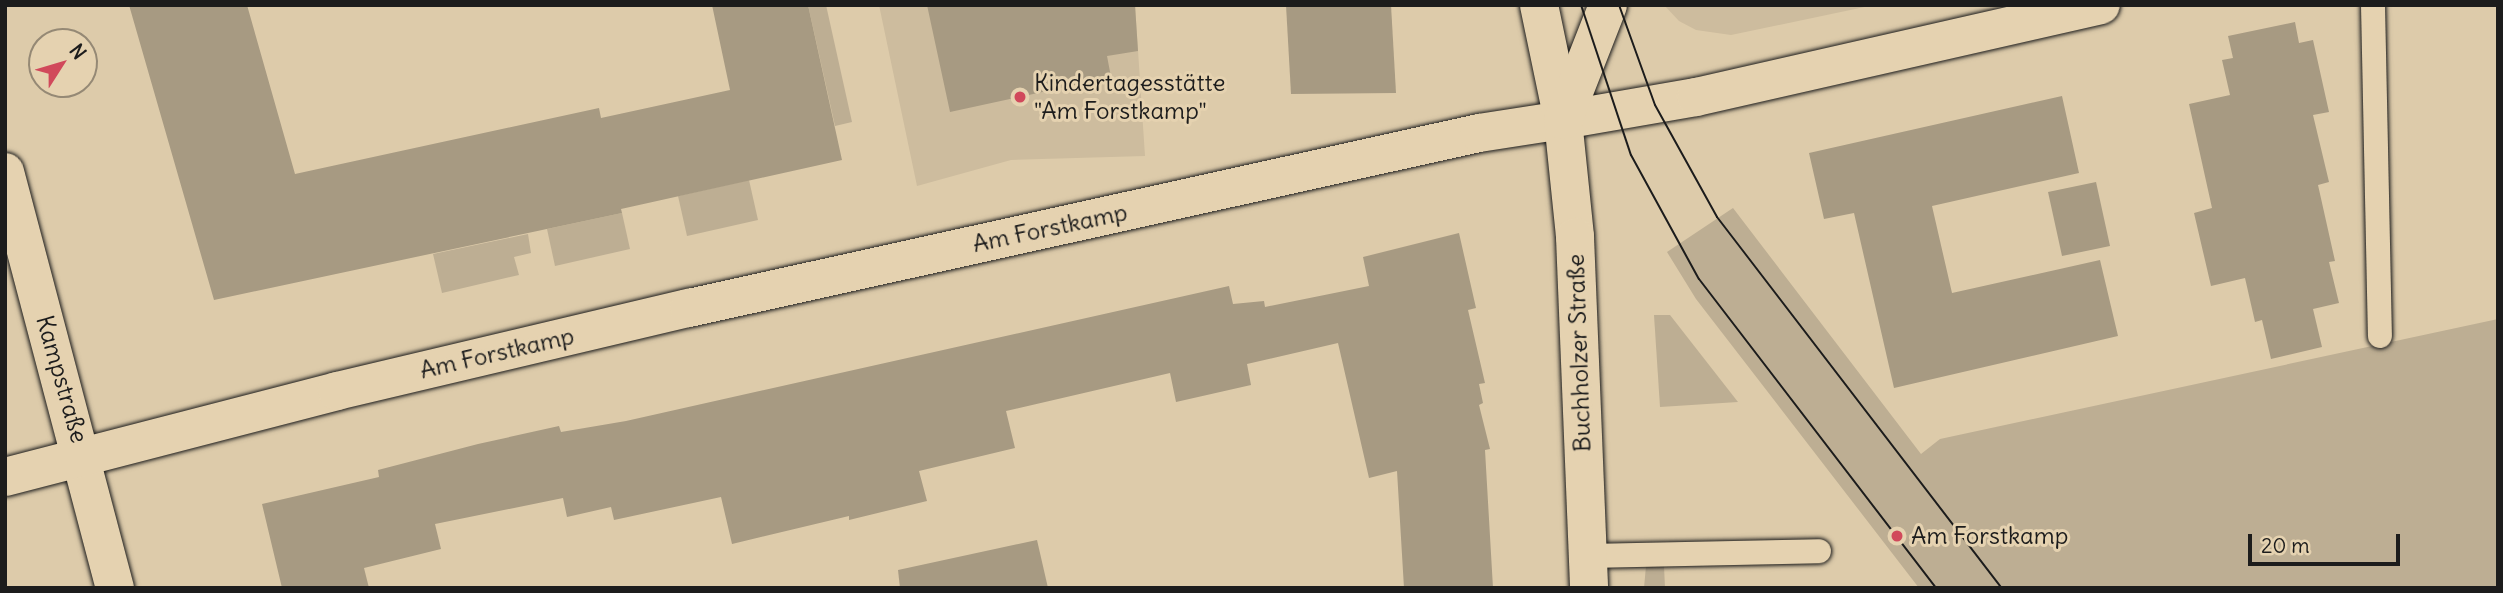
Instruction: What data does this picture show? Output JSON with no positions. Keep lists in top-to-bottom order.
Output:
{
  "streets": {
    "street": ["Am Forstkamp", "Buchholzer Straße", "Kampstraße"]
  },
  "crossings": [
    ["Am Forstkamp", "Buchholzer Straße"],
    ["Am Forstkamp", "Kampstraße"]
  ],
  "places": ["Kindertagesstätte \"Am Forstkamp\"", "Am Forstkamp"],
  "scale_bar": "20 m",
  "north": "top right"
}
